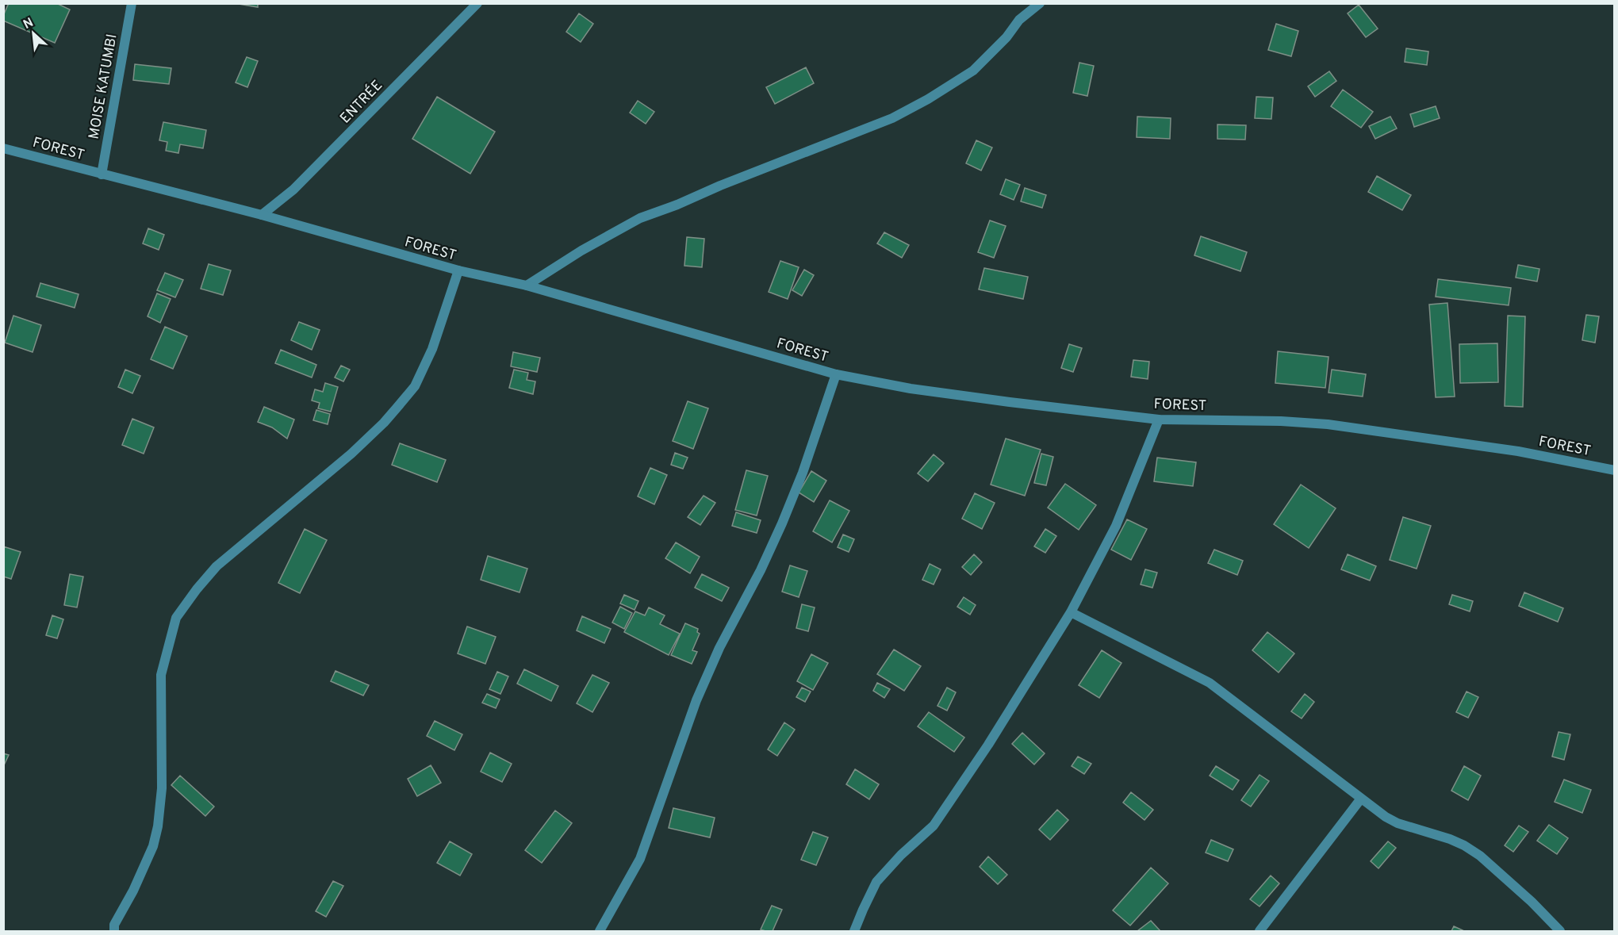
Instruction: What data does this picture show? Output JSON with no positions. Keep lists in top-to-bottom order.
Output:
{
  "streets": {
    "street": ["MOISE KATUMBI", "ENTRÉE", "FOREST"]
  },
  "crossings": [
    ["MOISE KATUMBI", "FOREST"],
    ["ENTRÉE", "FOREST"]
  ],
  "north": "top left"
}
